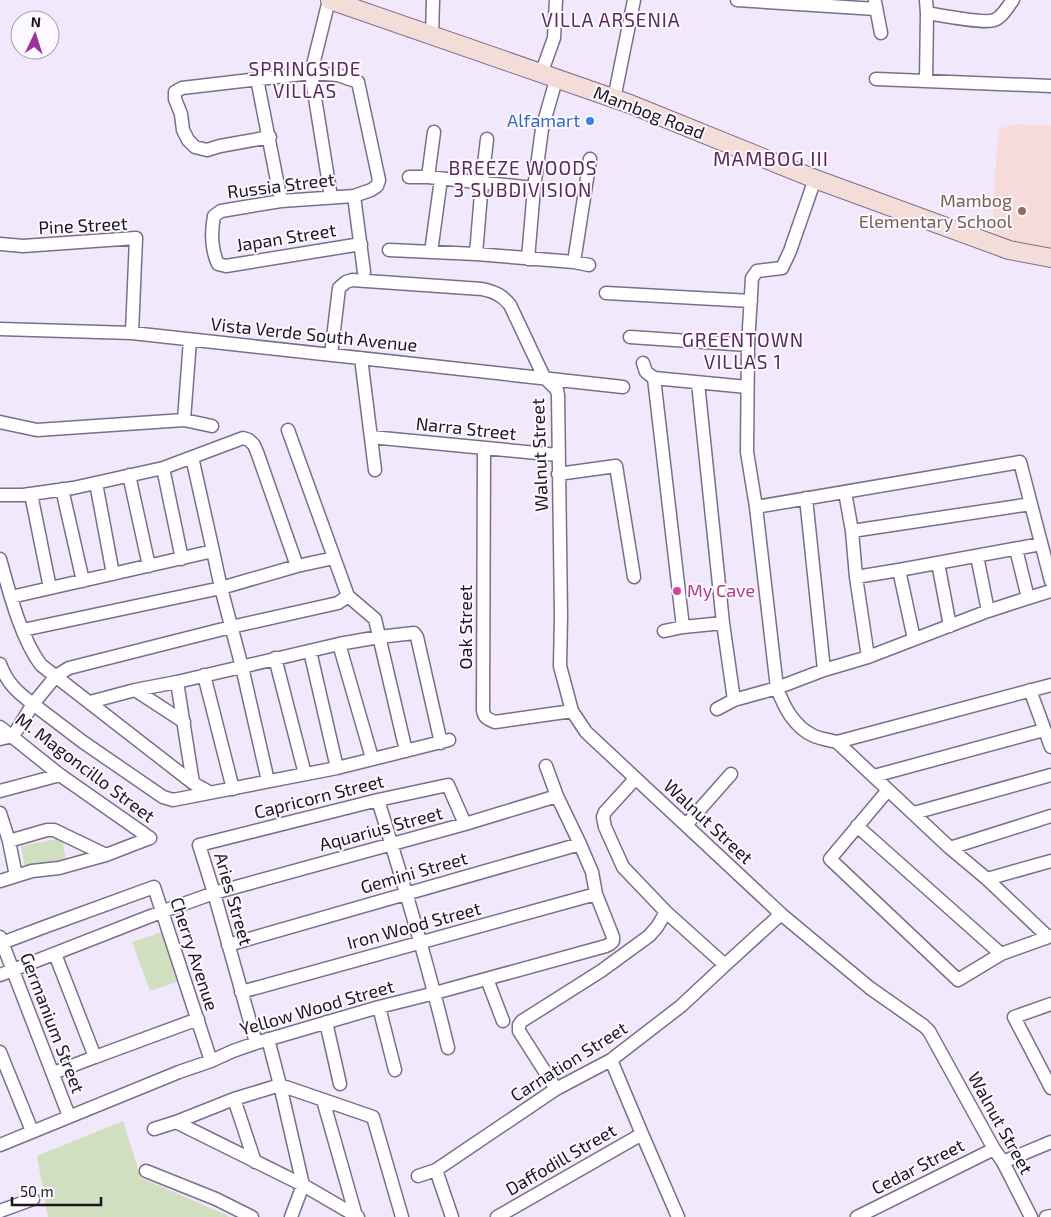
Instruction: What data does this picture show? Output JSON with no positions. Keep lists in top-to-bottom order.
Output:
{
  "streets": {
    "main road": ["Mambog Road"],
    "street": [
      "Russia Street",
      "Pine Street",
      "Japan Street",
      "Vista Verde South Avenue",
      "Narra Street",
      "Walnut Street",
      "Oak Street",
      "M. Magoncillo Street",
      "Capricorn Street",
      "Aquarius Street",
      "Gemini Street",
      "Aries Street",
      "Iron Wood Street",
      "Cherry Avenue",
      "Yellow Wood Street",
      "Germanium Street",
      "Carnation Street",
      "Daffodill Street",
      "Cedar Street"
    ]
  },
  "crossings": [
    ["Russia Street", "Japan Street"],
    ["Pine Street", "Vista Verde South Avenue"],
    ["Vista Verde South Avenue", "Walnut Street"],
    ["Narra Street", "Walnut Street"],
    ["Narra Street", "Oak Street"],
    ["Walnut Street", "Oak Street"],
    ["Walnut Street", "Carnation Street"],
    ["Walnut Street", "Cedar Street"],
    ["Capricorn Street", "Aquarius Street"],
    ["Capricorn Street", "Aries Street"],
    ["Aquarius Street", "Aries Street"],
    ["Aquarius Street", "Cherry Avenue"],
    ["Aquarius Street", "Germanium Street"],
    ["Gemini Street", "Aries Street"],
    ["Aries Street", "Iron Wood Street"],
    ["Aries Street", "Yellow Wood Street"],
    ["Iron Wood Street", "Yellow Wood Street"],
    ["Cherry Avenue", "Yellow Wood Street"],
    ["Cherry Avenue", "Germanium Street"],
    ["Yellow Wood Street", "Germanium Street"]
  ],
  "districts": [
    "VILLA ARSENIA",
    "SPRINGSIDE VILLAS",
    "MAMBOG III",
    "BREEZE WOODS 3 SUBDIVISION",
    "GREENTOWN VILLAS 1"
  ],
  "places": ["Alfamart", "Mambog Elementary School", "My Cave"],
  "scale_bar": "50 m",
  "north": "top"
}
